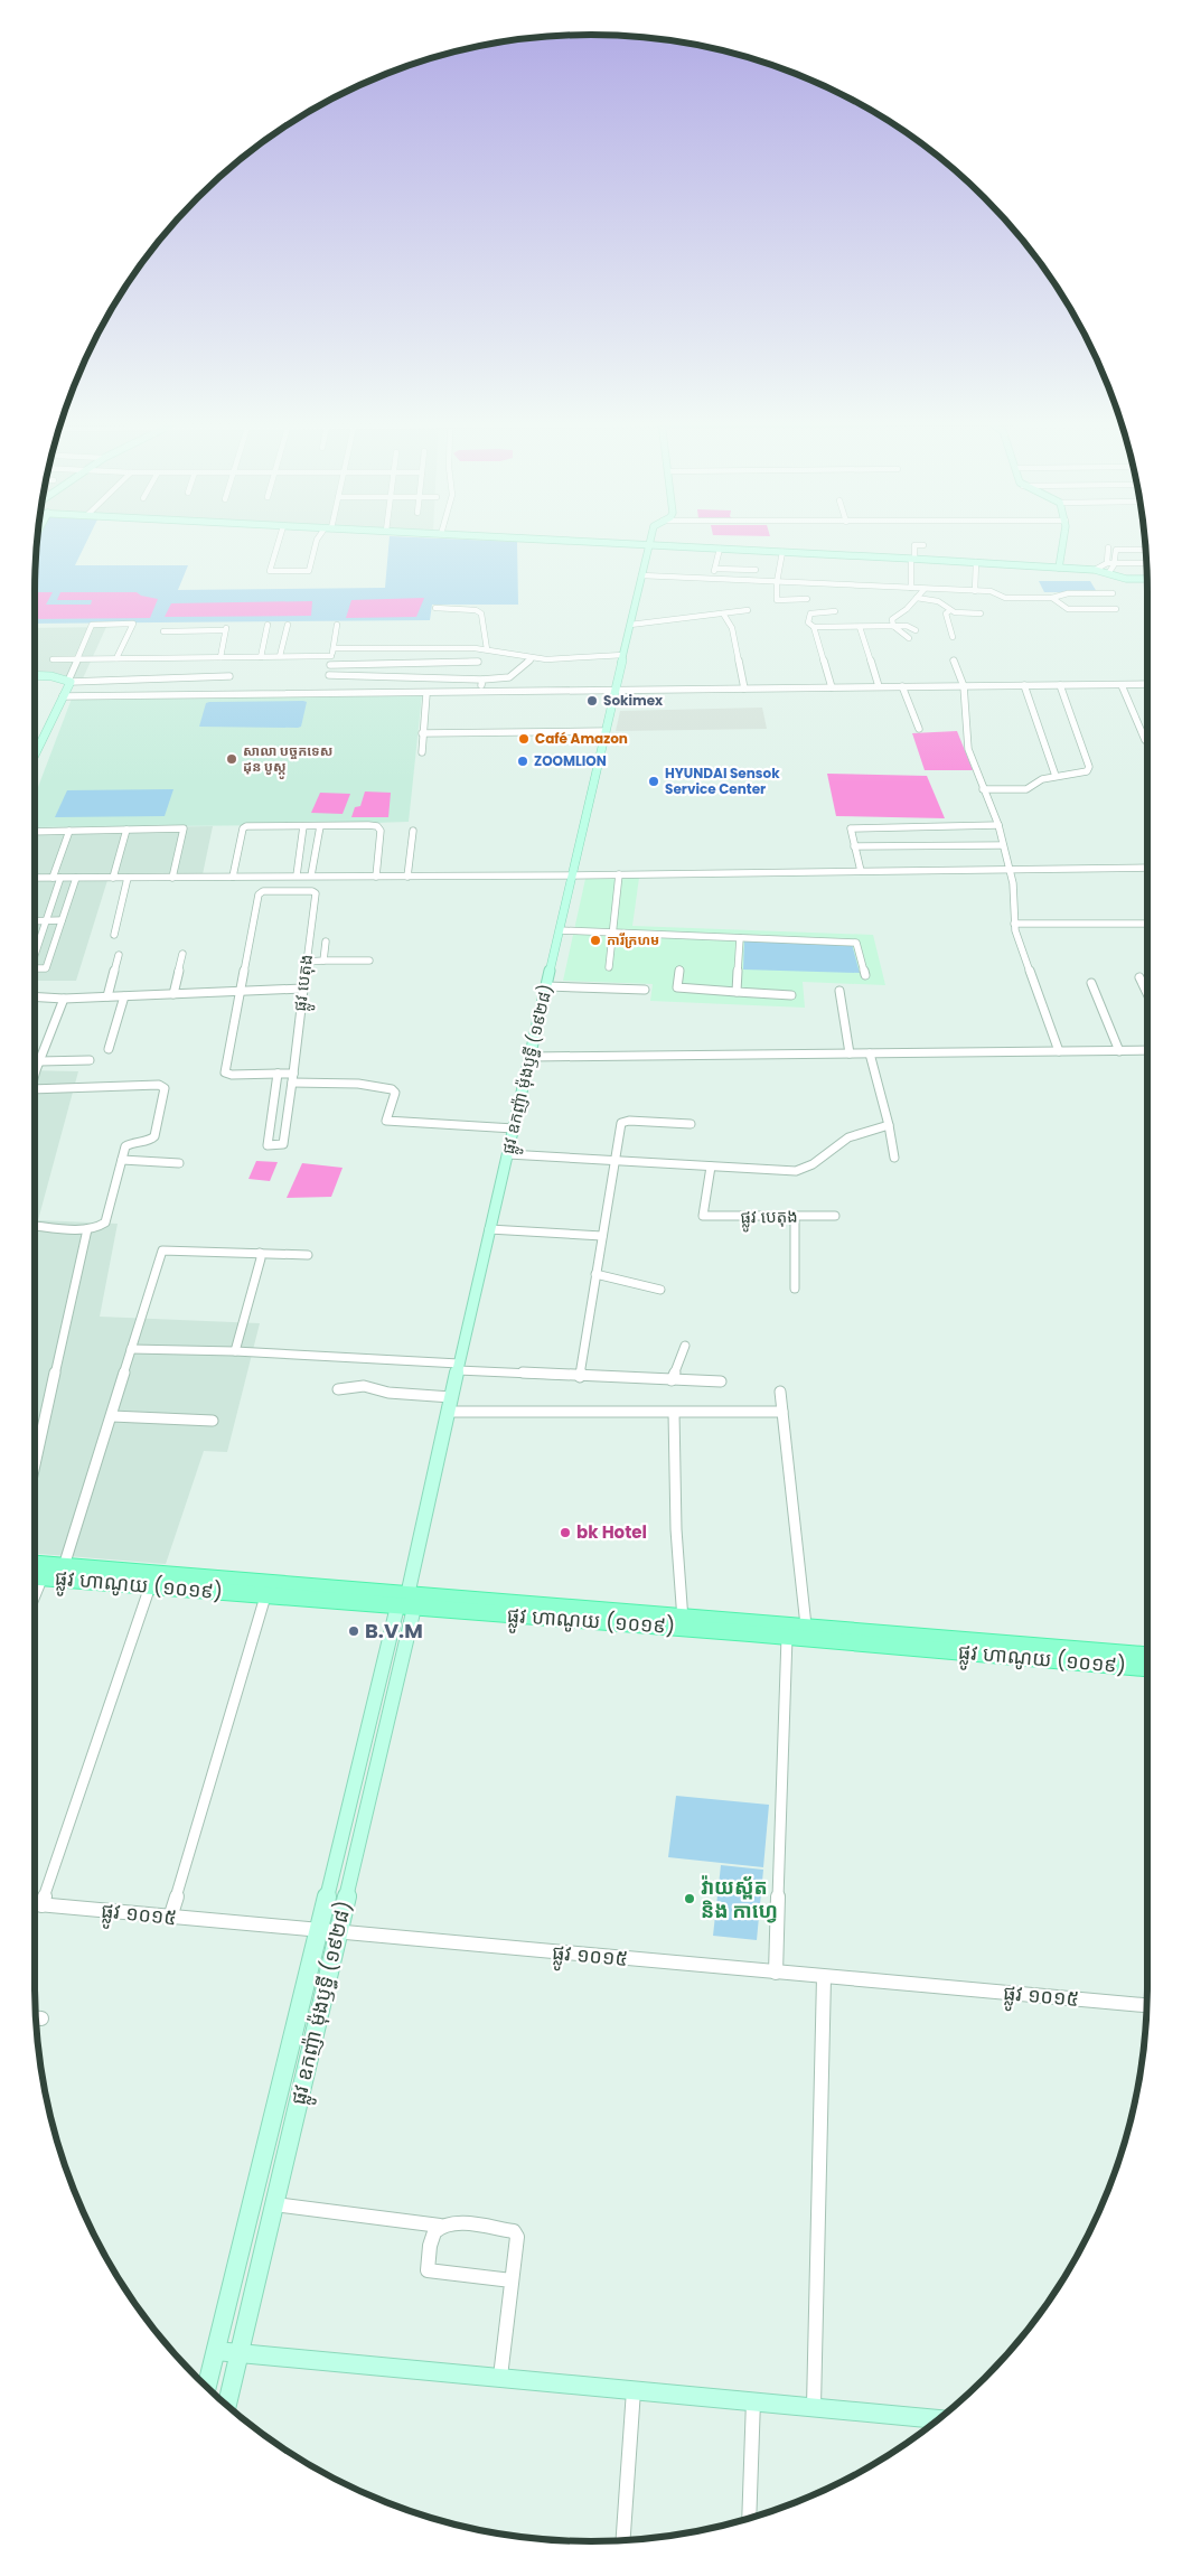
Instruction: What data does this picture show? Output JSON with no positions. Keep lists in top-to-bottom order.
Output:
{
  "streets": {
    "main road": ["ផ្លូវ ឧកញ៉ា ម៉ុងឫទ្ធី (១៩២៨)", "ផ្លូវ ហាណូយ (១០១៩)"],
    "street": ["ផ្លូវ បេតុង", "ផ្លូវ ១០១៥"]
  },
  "crossings": [
    ["ផ្លូវ ឧកញ៉ា ម៉ុងឫទ្ធី (១៩២៨)", "ផ្លូវ ហាណូយ (១០១៩)"],
    ["ផ្លូវ ឧកញ៉ា ម៉ុងឫទ្ធី (១៩២៨)", "ផ្លូវ ១០១៥"]
  ],
  "places": [
    "Sokimex",
    "Café Amazon",
    "សាលា បច្ចកទេស ដុន បូស្កូ",
    "ZOOMLION",
    "HYUNDAI Sensok Service Center",
    "ការីក្រហម",
    "bk Hotel",
    "B.V.M",
    "វ៉ាយស្ព័ត និង កាហ្វេ"
  ]
}
